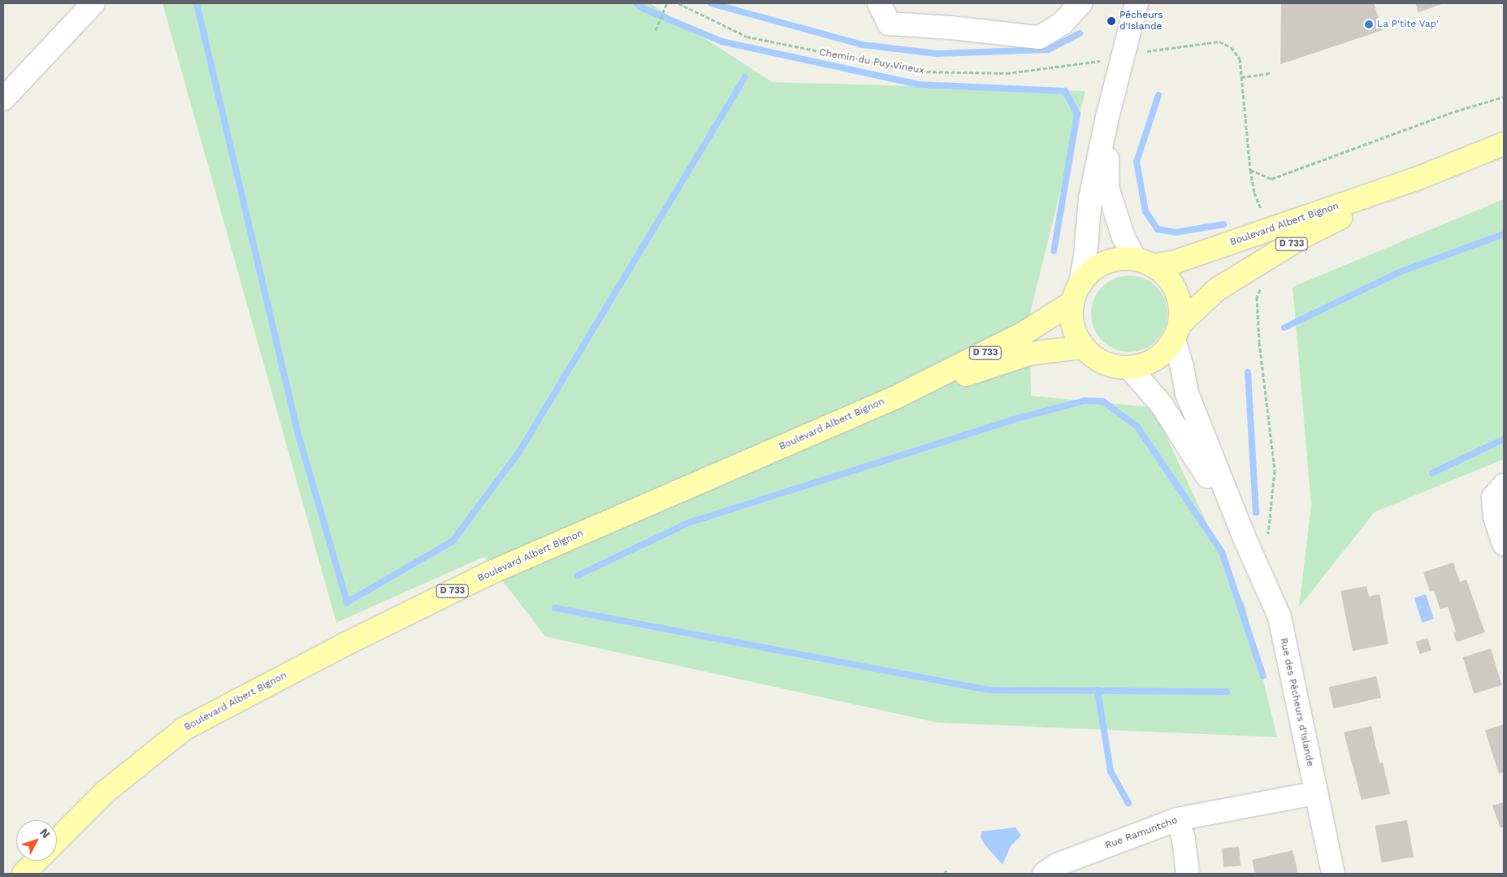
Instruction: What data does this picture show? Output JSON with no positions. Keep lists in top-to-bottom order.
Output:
{
  "streets": {
    "main road": ["Boulevard Albert Bignon", "D 733"],
    "street": ["Rue des Pêcheurs d'Islande", "Rue Ramuntcho"],
    "path": ["Chemin du Puy Vineux"]
  },
  "crossings": [
    ["Chemin du Puy Vineux", "Boulevard Albert Bignon"],
    ["Boulevard Albert Bignon", "Rue des Pêcheurs d'Islande"],
    ["Rue des Pêcheurs d'Islande", "Rue Ramuntcho"]
  ],
  "places": ["Pêcheurs d'Islande", "La P'tite Vap'"],
  "north": "top right"
}
